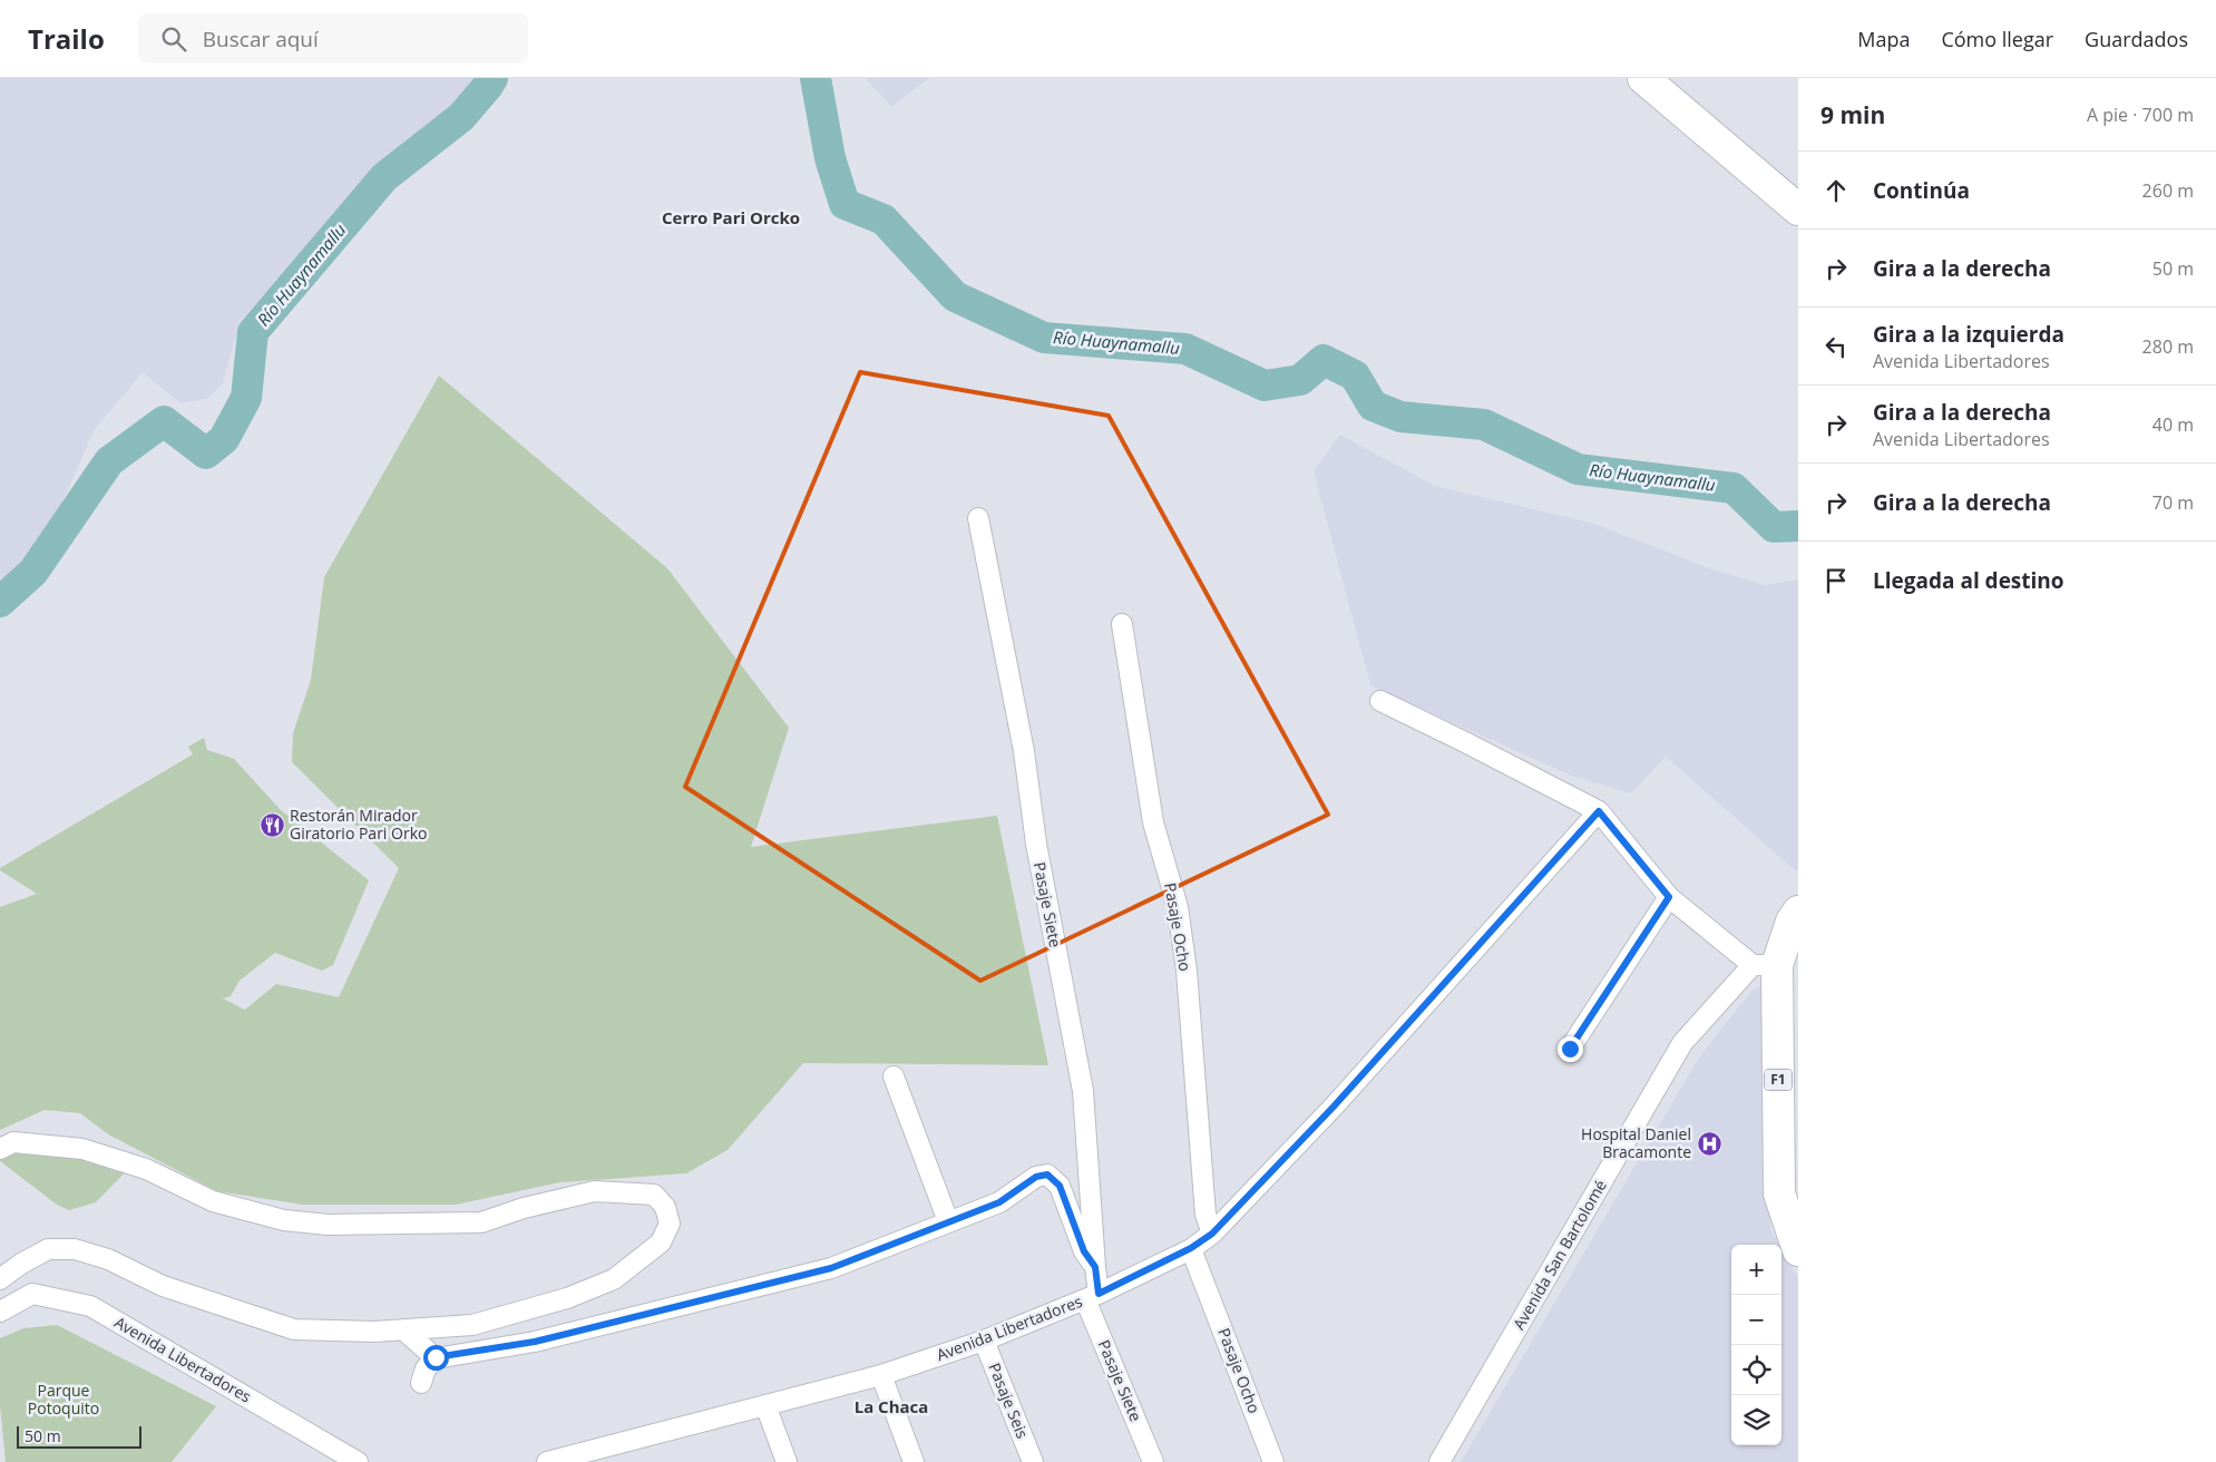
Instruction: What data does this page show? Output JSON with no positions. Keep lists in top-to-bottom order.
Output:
{
  "streets": {
    "highway": ["F1"],
    "street": [
      "Pasaje Siete",
      "Pasaje Ocho",
      "Avenida San Bartolomé",
      "Avenida Libertadores",
      "Pasaje Seis"
    ]
  },
  "crossings": [
    ["Pasaje Siete", "Avenida Libertadores"],
    ["Pasaje Ocho", "Avenida Libertadores"],
    ["F1", "Avenida San Bartolomé"],
    ["Avenida Libertadores", "Pasaje Seis"]
  ],
  "districts": ["Cerro Pari Orcko", "La Chaca"],
  "water": ["Río Huaynamallu"],
  "parks": ["Parque Potoquito"],
  "places": {
    "restaurant": ["Restorán Mirador Giratorio Pari Orko"],
    "hospital": ["Hospital Daniel Bracamonte"]
  },
  "scale_bar": "50 m",
  "page": {
    "header": "Trailo",
    "search": "Buscar aquí",
    "nav": ["Mapa", "Cómo llegar", "Guardados"],
    "heading": ["9 min", "A pie · 700 m"],
    "list": [
      ["Continúa", "260 m"],
      ["Gira a la derecha", "50 m"],
      ["Gira a la izquierda", "Avenida Libertadores", "280 m"],
      ["Gira a la derecha", "Avenida Libertadores", "40 m"],
      ["Gira a la derecha", "70 m"],
      "Llegada al destino"
    ],
    "map_buttons": ["+", "−"],
    "scale": "50 m"
  }
}
